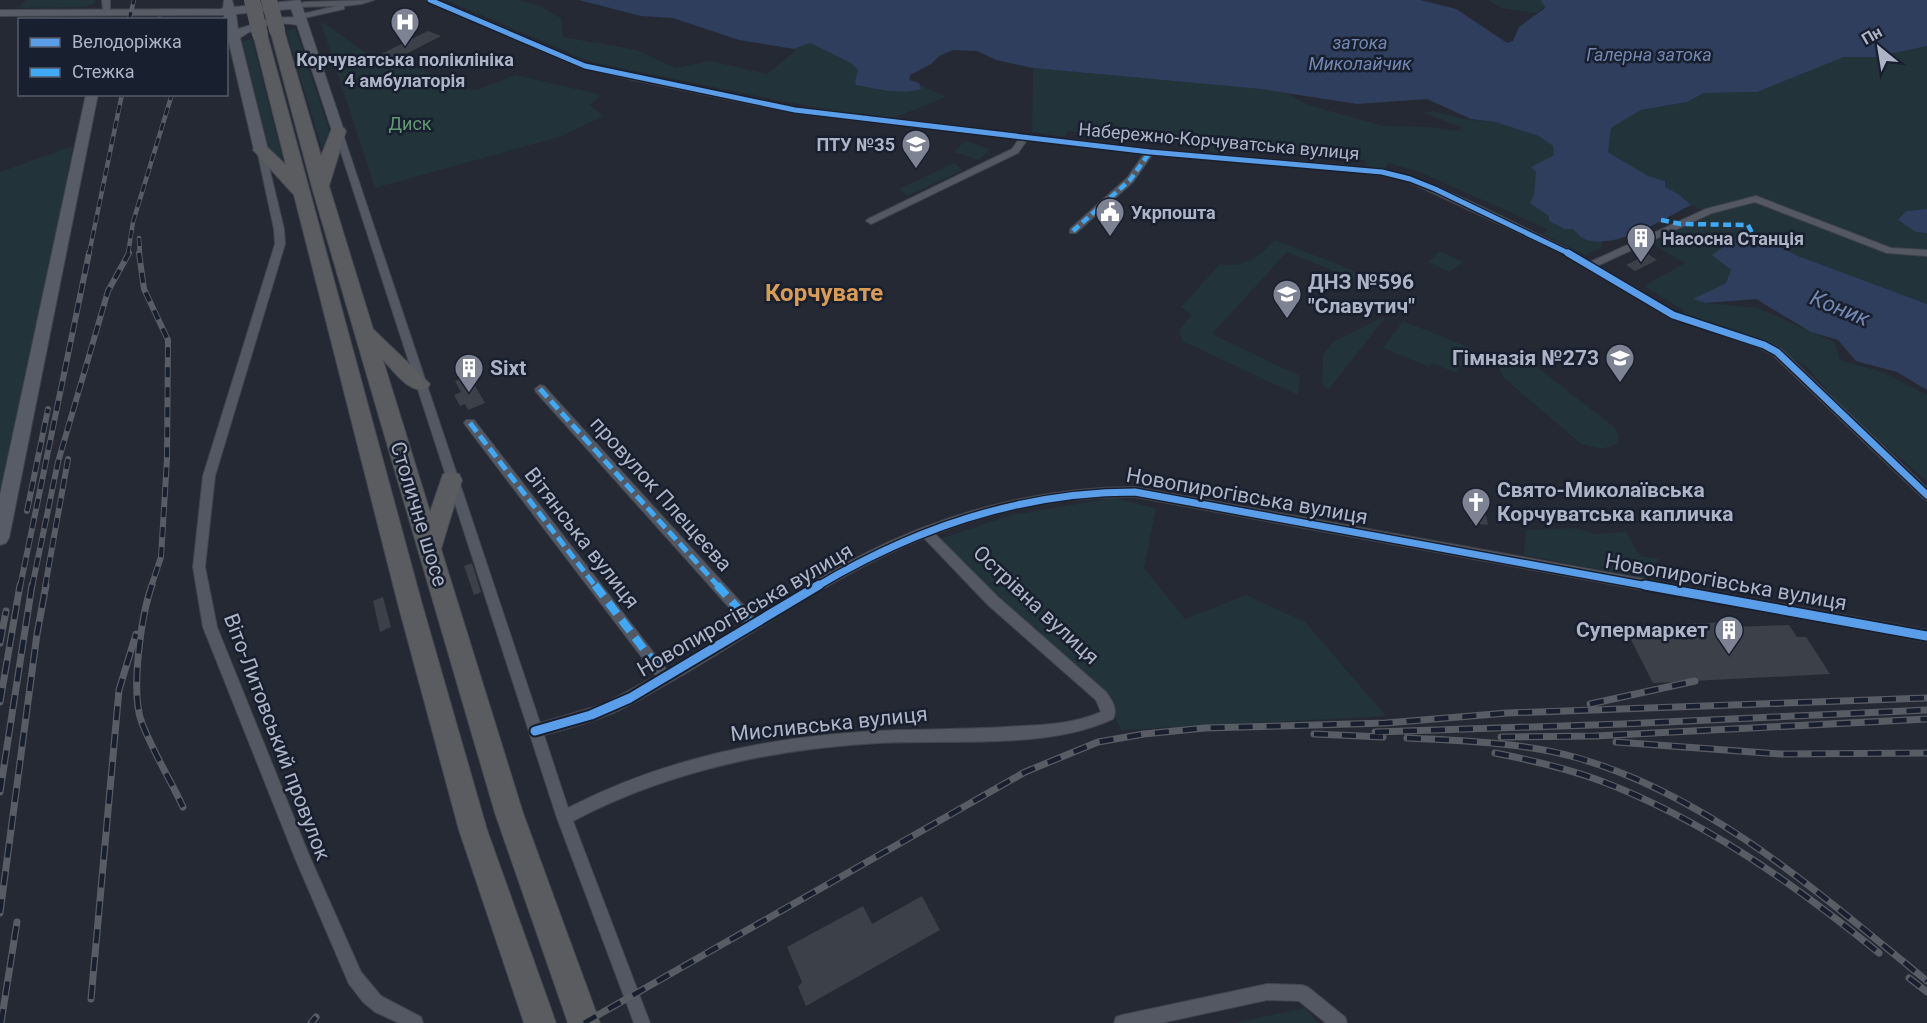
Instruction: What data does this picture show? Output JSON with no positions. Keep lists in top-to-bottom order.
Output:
{
  "streets": {
    "highway": ["Столичне шосе"],
    "street": [
      "Набережно-Корчуватська вулиця",
      "провулок Плещеєва",
      "Новопирогівська вулиця",
      "Вітянська вулиця",
      "Острівна вулиця",
      "Мисливська вулиця",
      "Віто-Литовський провулок"
    ]
  },
  "crossings": [
    ["провулок Плещеєва", "Новопирогівська вулиця"],
    ["Новопирогівська вулиця", "Вітянська вулиця"],
    ["Новопирогівська вулиця", "Острівна вулиця"],
    ["Острівна вулиця", "Мисливська вулиця"]
  ],
  "districts": ["Корчувате"],
  "water": ["затока Миколайчик", "Галерна затока", "Коник"],
  "parks": ["Диск"],
  "places": {
    "hospital": ["Корчуватська поліклініка 4 амбулаторія"],
    "school or university": ["ПТУ №35", "ДНЗ №596 \"Славутич\"", "Гімназія №273"],
    "public building": ["Укрпошта"],
    "building": ["Насосна Станція", "Sixt", "Супермаркет"],
    "church": ["Свято-Миколаївська Корчуватська капличка"]
  },
  "legend": ["Велодоріжка", "Стежка"],
  "north": "top left"
}
